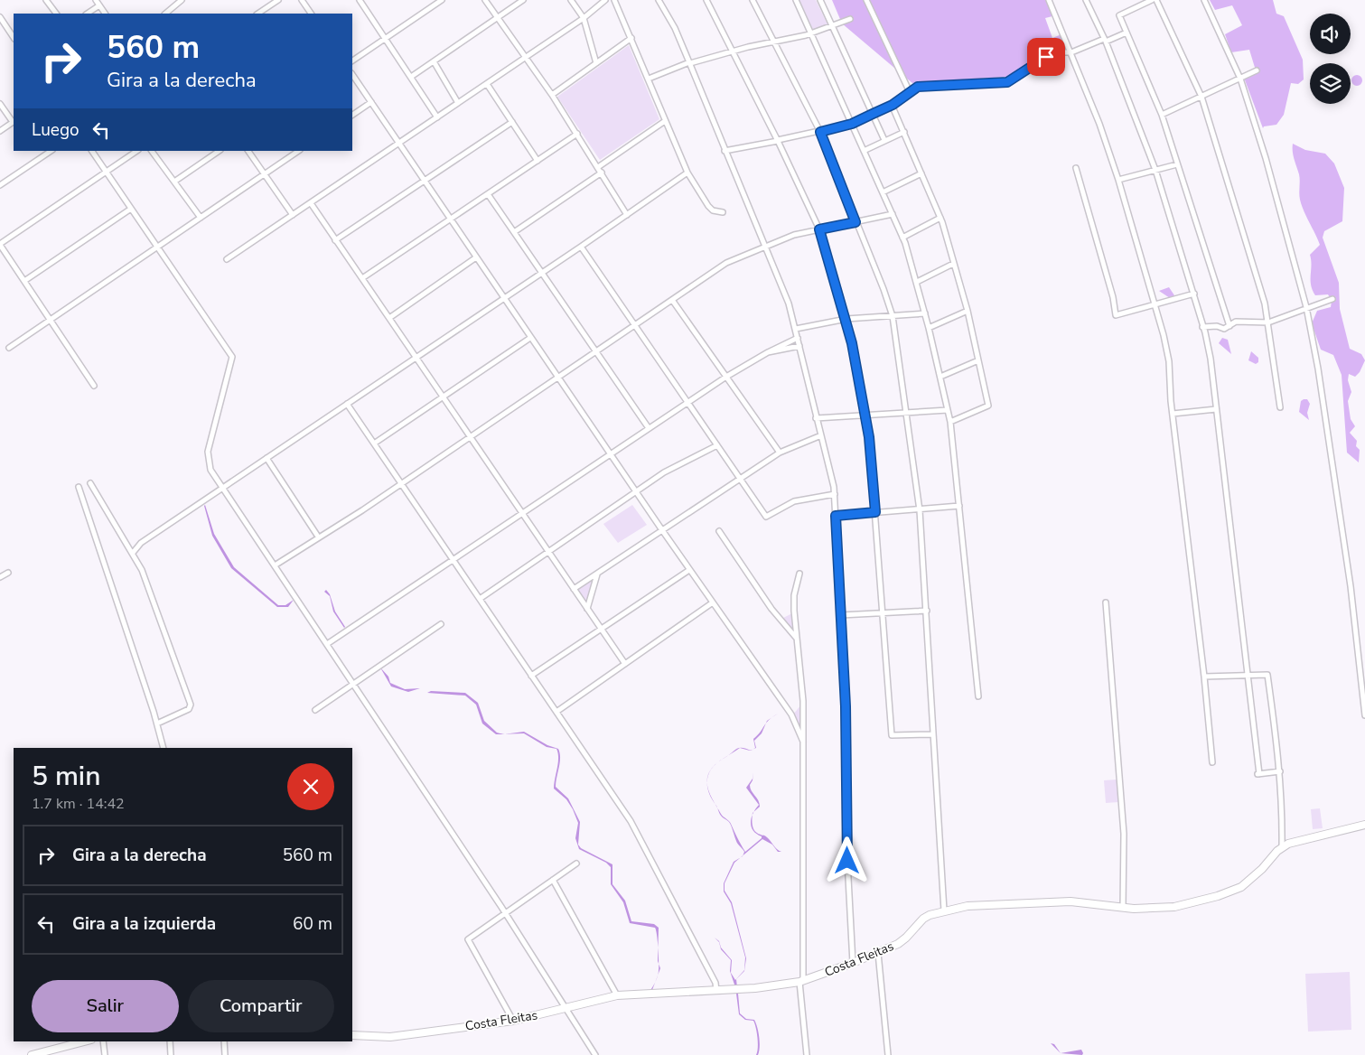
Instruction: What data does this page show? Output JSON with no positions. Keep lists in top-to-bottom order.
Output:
{
  "streets": {
    "main road": ["Costa Fleitas"]
  },
  "page": {
    "turn": ["560 m", "Gira a la derecha"],
    "then": "Luego",
    "heading": ["5 min", "1.7 km · 14:42"],
    "list": [
      {
        "name": "Gira a la derecha",
        "value": "560 m"
      },
      {
        "name": "Gira a la izquierda",
        "value": "60 m"
      }
    ],
    "buttons": ["Salir", "Compartir"]
  }
}
